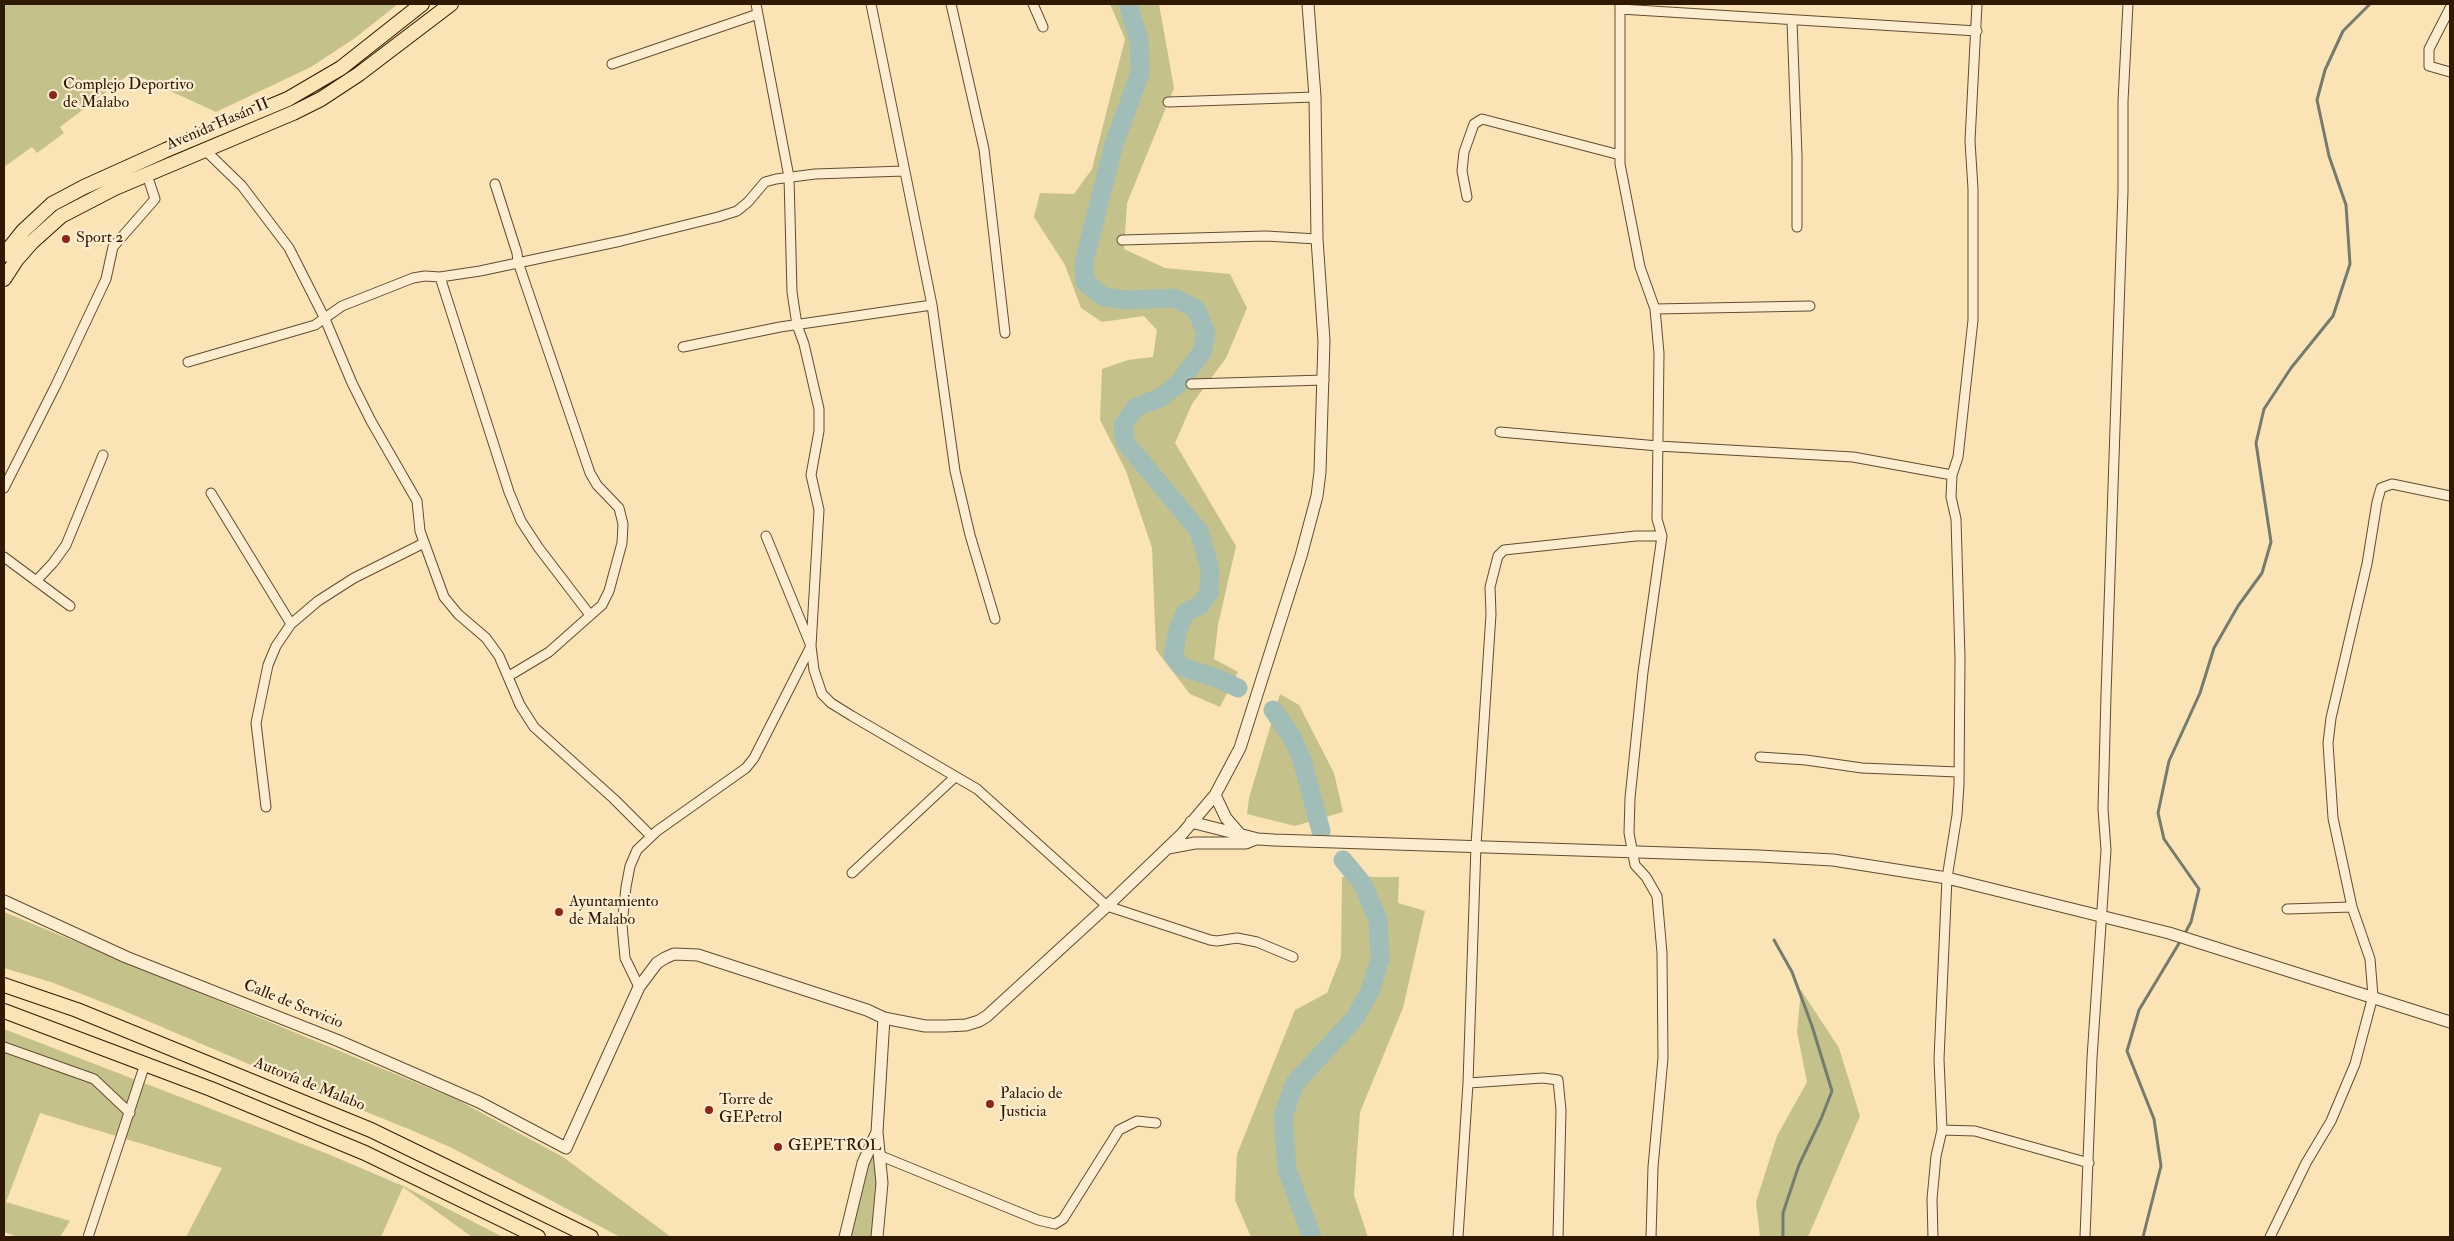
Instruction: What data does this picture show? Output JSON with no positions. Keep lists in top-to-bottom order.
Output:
{
  "streets": {
    "main road": ["Avenida Hasán II", "Autovía de Malabo"],
    "street": ["Calle de Servicio"]
  },
  "places": [
    "Complejo Deportivo de Malabo",
    "Sport 2",
    "Ayuntamiento de Malabo",
    "Palacio de Justicia",
    "Torre de GEPetrol",
    "GEPETROL"
  ]
}
